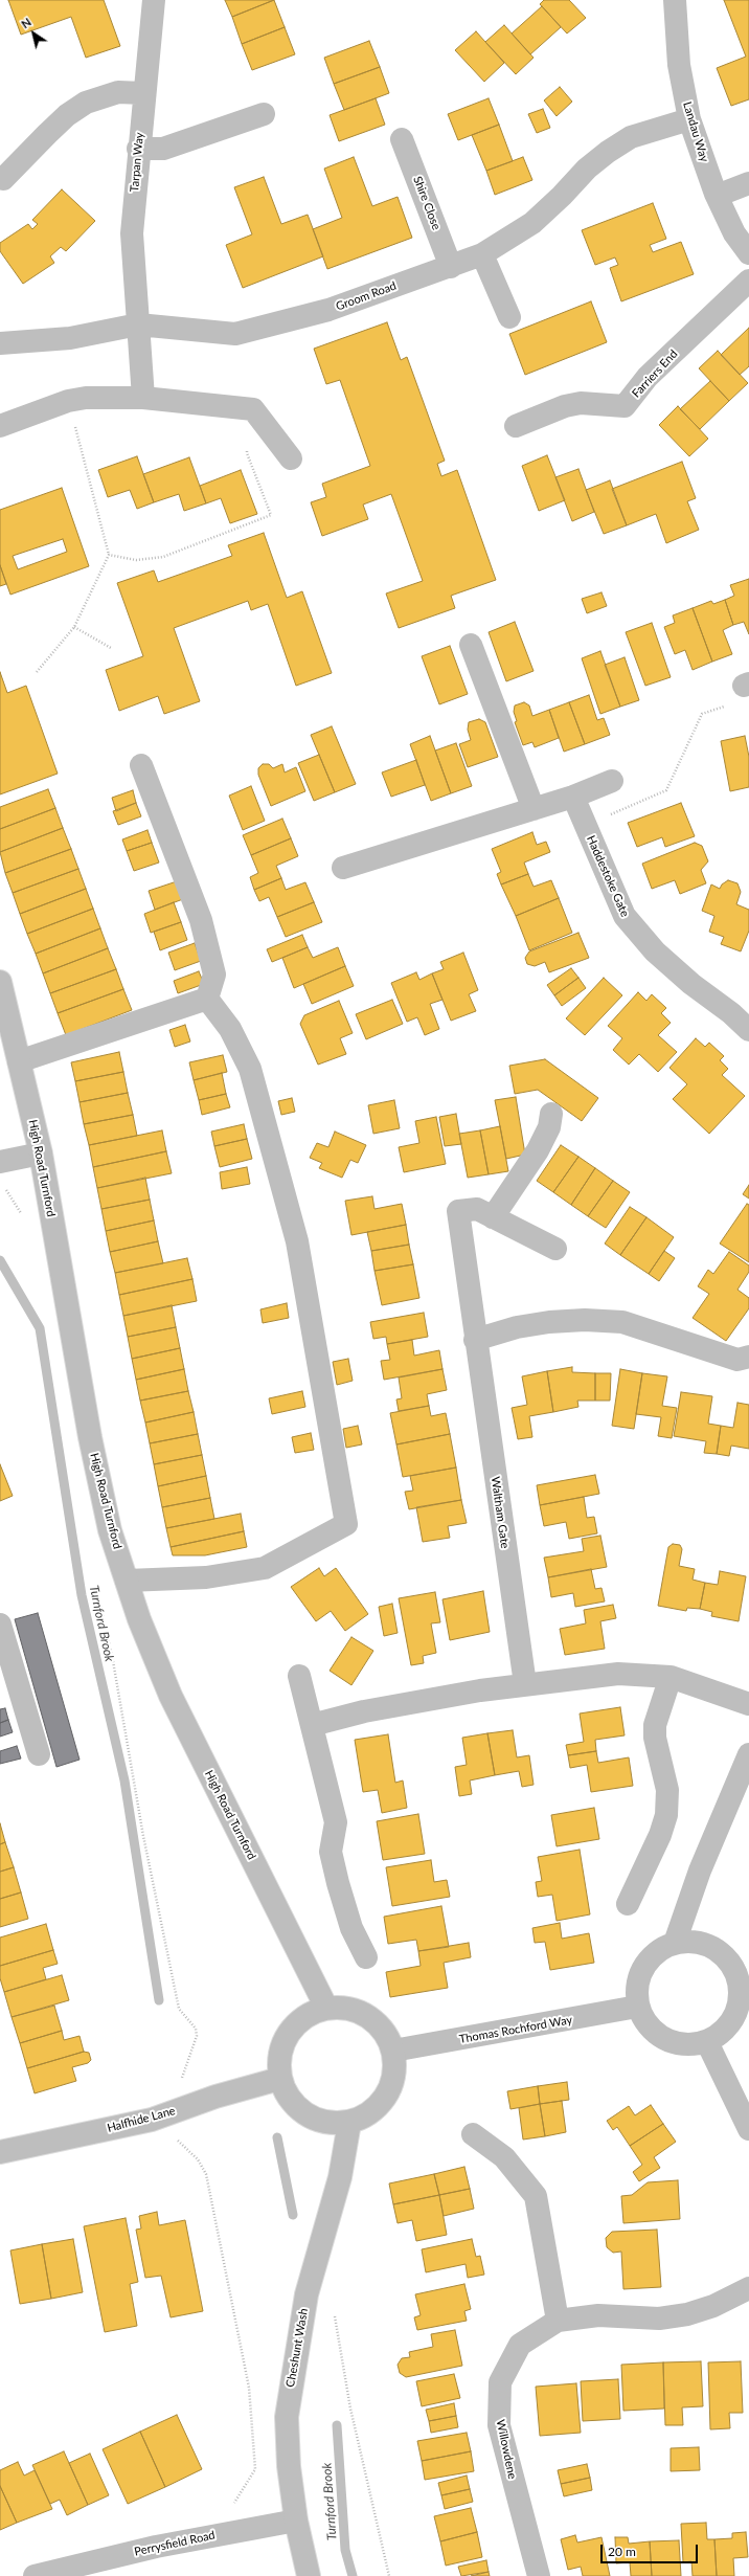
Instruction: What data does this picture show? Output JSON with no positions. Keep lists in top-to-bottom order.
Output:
{
  "streets": {
    "street": [
      "Landau Way",
      "Tarpan Way",
      "Shire Close",
      "Groom Road",
      "Farriers End",
      "Haddestoke Gate",
      "High Road Turnford",
      "Waltham Gate",
      "Thomas Rochford Way",
      "Halfhide Lane",
      "Cheshunt Wash",
      "Willowdene",
      "Perrysfield Road"
    ]
  },
  "crossings": [
    ["Landau Way", "Groom Road"],
    ["Tarpan Way", "Groom Road"],
    ["Shire Close", "Groom Road"],
    ["High Road Turnford", "Thomas Rochford Way"],
    ["High Road Turnford", "Halfhide Lane"],
    ["High Road Turnford", "Cheshunt Wash"],
    ["Thomas Rochford Way", "Halfhide Lane"],
    ["Thomas Rochford Way", "Cheshunt Wash"],
    ["Halfhide Lane", "Cheshunt Wash"],
    ["Cheshunt Wash", "Perrysfield Road"]
  ],
  "water": ["Turnford Brook"],
  "scale_bar": "20 m",
  "north": "top left"
}
